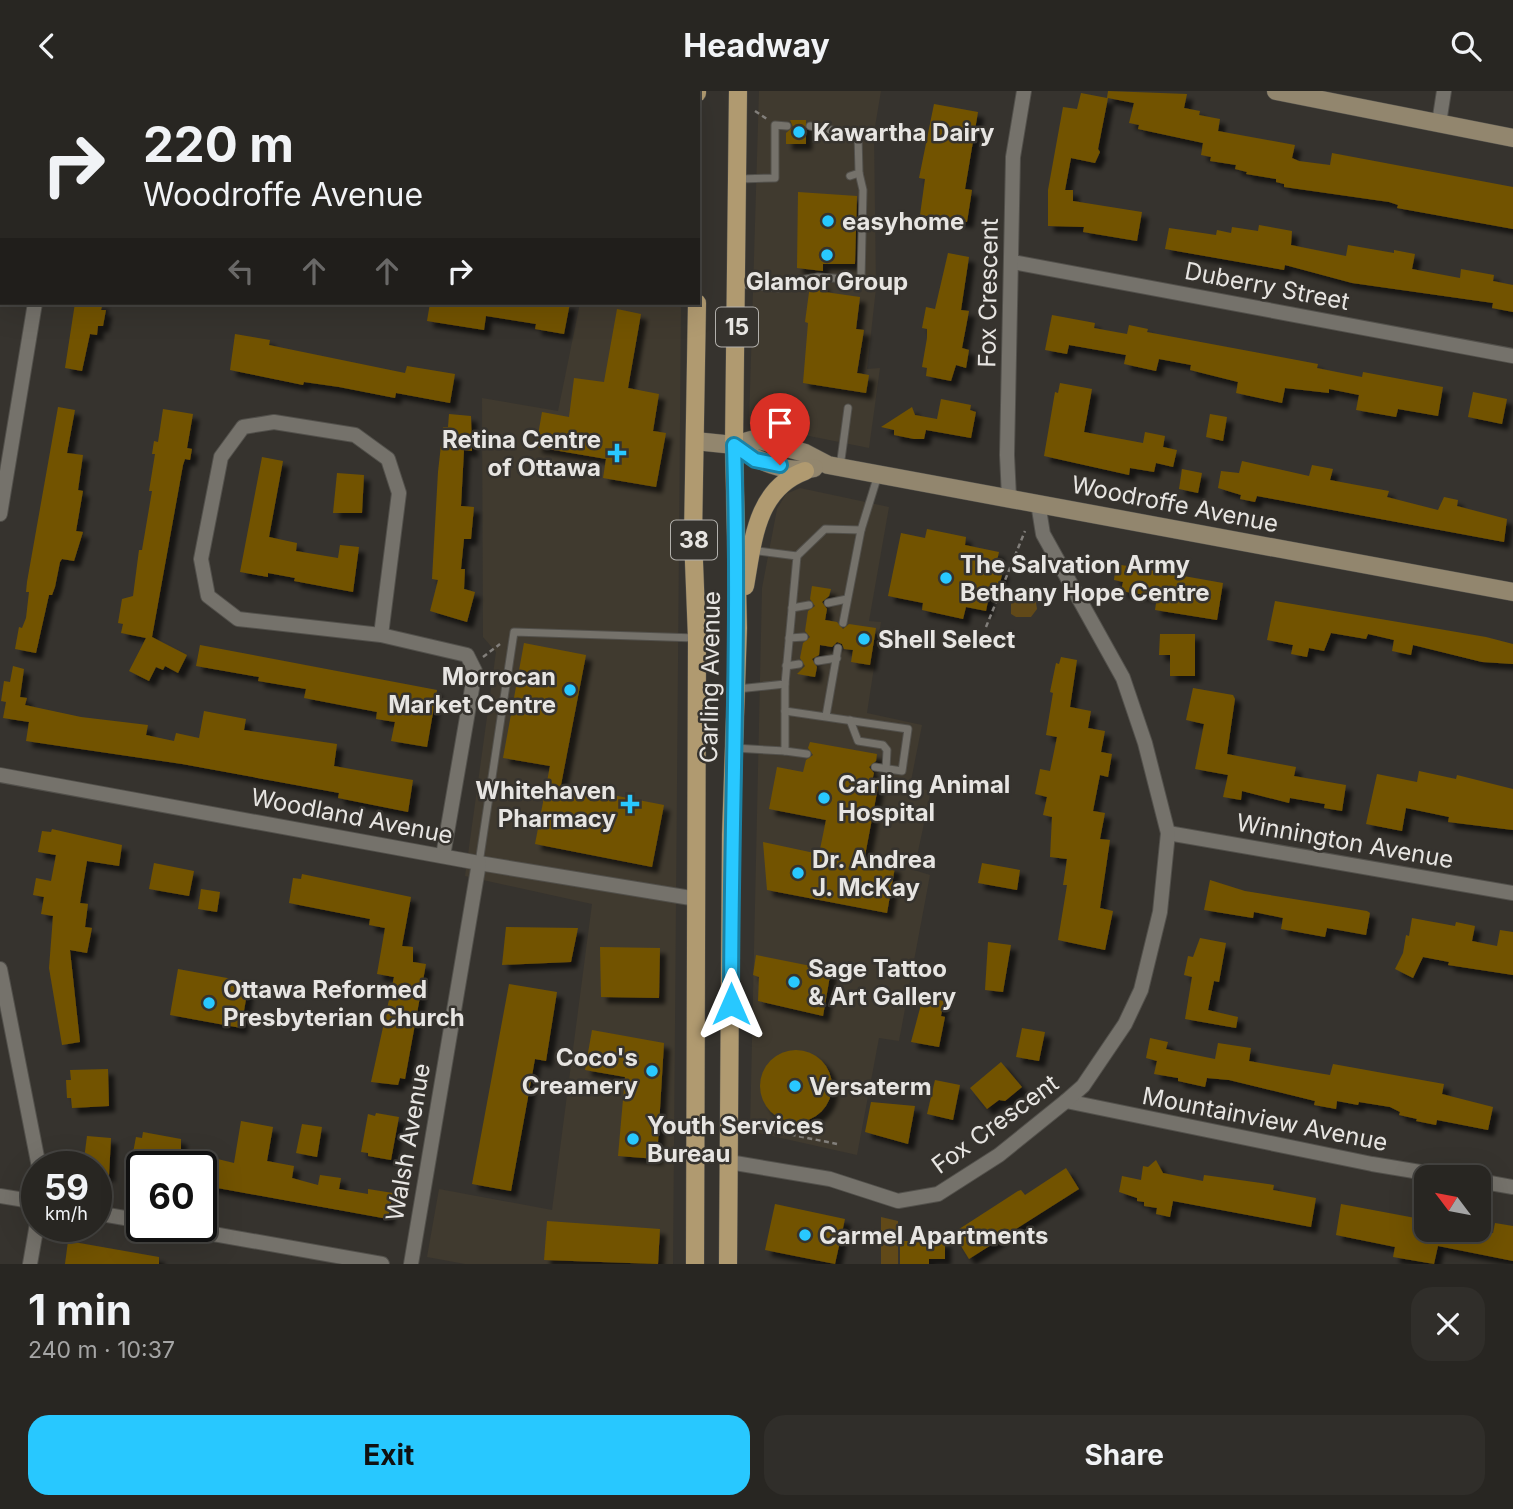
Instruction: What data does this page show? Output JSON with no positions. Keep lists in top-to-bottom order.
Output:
{
  "streets": {
    "main road": [
      "15",
      "Woodroffe Avenue",
      "38",
      "Carling Avenue"
    ],
    "street": [
      "Duberry Street",
      "Fox Crescent",
      "Woodland Avenue",
      "Winnington Avenue",
      "Mountainview Avenue",
      "Walsh Avenue"
    ]
  },
  "crossings": [
    ["Duberry Street", "Fox Crescent"],
    ["Fox Crescent", "Woodroffe Avenue"],
    ["Fox Crescent", "Carling Avenue"],
    ["Fox Crescent", "Winnington Avenue"],
    ["Fox Crescent", "Mountainview Avenue"],
    ["Woodroffe Avenue", "Carling Avenue"],
    ["Carling Avenue", "Woodland Avenue"],
    ["Woodland Avenue", "Walsh Avenue"]
  ],
  "places": {
    "other": [
      "Kawartha Dairy",
      "easyhome",
      "Glamor Group",
      "The Salvation Army Bethany Hope Centre",
      "Shell Select",
      "Morrocan Market Centre",
      "Carling Animal Hospital",
      "Dr. Andrea J. McKay",
      "Sage Tattoo & Art Gallery",
      "Ottawa Reformed Presbyterian Church",
      "Coco's Creamery",
      "Versaterm",
      "Youth Services Bureau",
      "Carmel Apartments"
    ],
    "health": ["Retina Centre of Ottawa", "Whitehaven Pharmacy"]
  },
  "north": "top left",
  "page": {
    "header": "Headway",
    "turn": ["220 m", "Woodroffe Avenue"],
    "speed": "59 km/h",
    "limit": "60",
    "heading": ["1 min", "240 m · 10:37"],
    "buttons": ["Exit", "Share"]
  }
}
